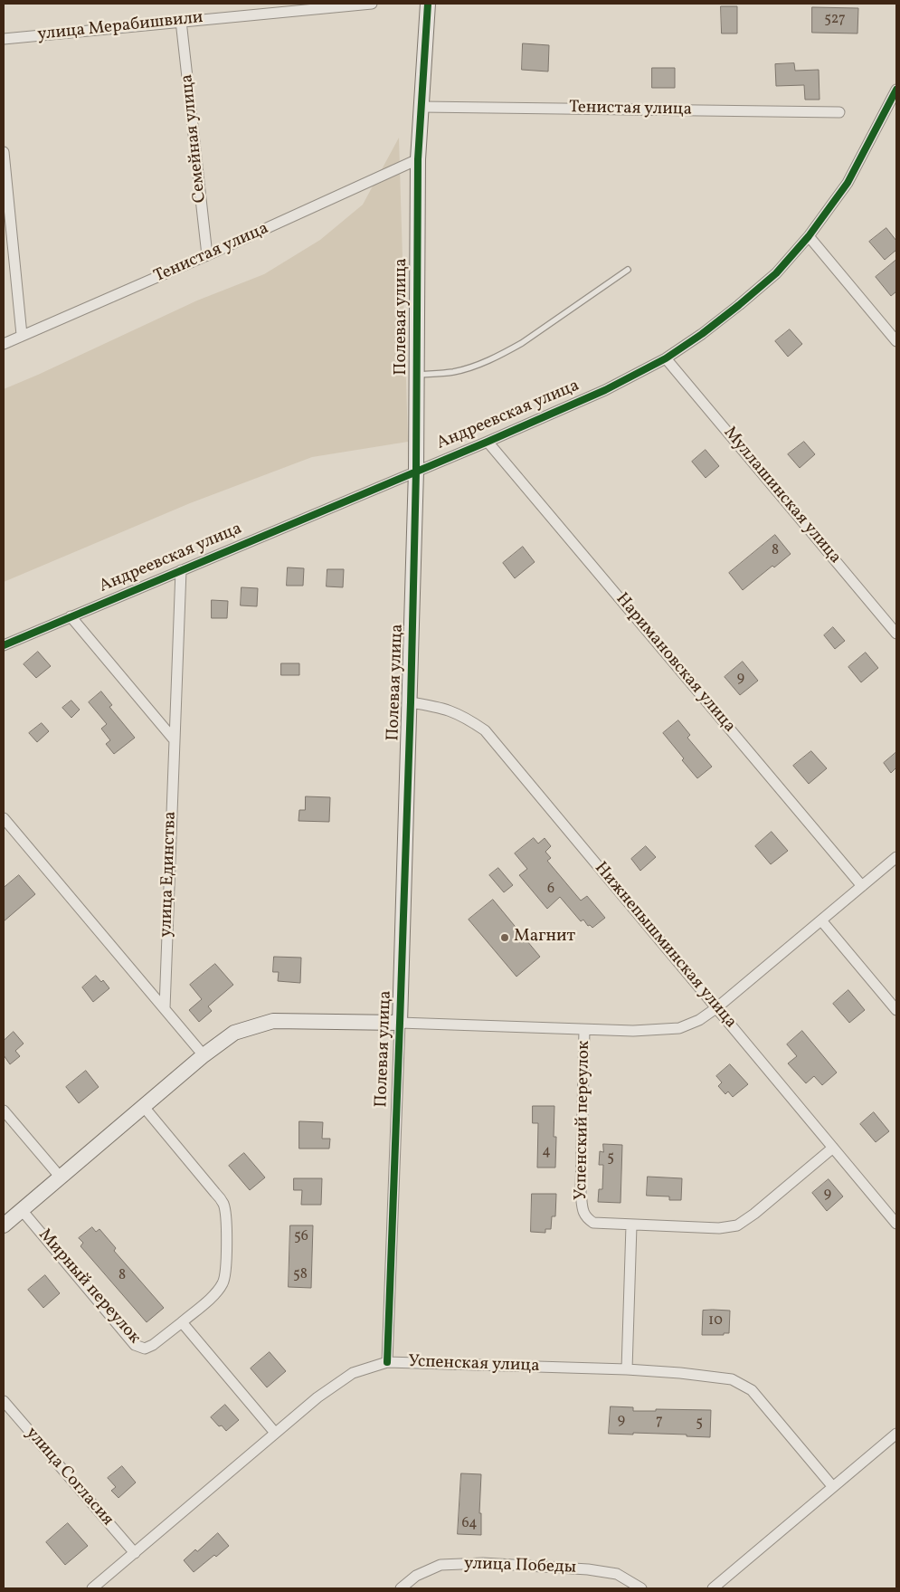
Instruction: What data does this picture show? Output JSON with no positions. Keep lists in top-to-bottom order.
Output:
{
  "streets": {
    "street": [
      "улица Мерабишвили",
      "Тенистая улица",
      "Семейная улица",
      "Полевая улица",
      "Андреевская улица",
      "Муллашинская улица",
      "Наримановская улица",
      "улица Единства",
      "Нижнепышминская улица",
      "Успенский переулок",
      "Мирный переулок",
      "Успенская улица",
      "улица Согласия",
      "улица Победы"
    ]
  },
  "crossings": [
    ["улица Мерабишвили", "Семейная улица"],
    ["Тенистая улица", "Семейная улица"],
    ["Тенистая улица", "Полевая улица"],
    ["Полевая улица", "Андреевская улица"],
    ["Полевая улица", "Нижнепышминская улица"],
    ["Полевая улица", "Успенская улица"],
    ["Андреевская улица", "Муллашинская улица"],
    ["Андреевская улица", "Наримановская улица"],
    ["Андреевская улица", "улица Единства"],
    ["Нижнепышминская улица", "Успенский переулок"],
    ["Успенская улица", "улица Согласия"]
  ],
  "places": ["Магнит"],
  "house_numbers": [
    "527",
    "8",
    "9",
    "6",
    "4",
    "5",
    "9",
    "56",
    "58",
    "8",
    "10",
    "9",
    "7",
    "5",
    "64"
  ]
}
